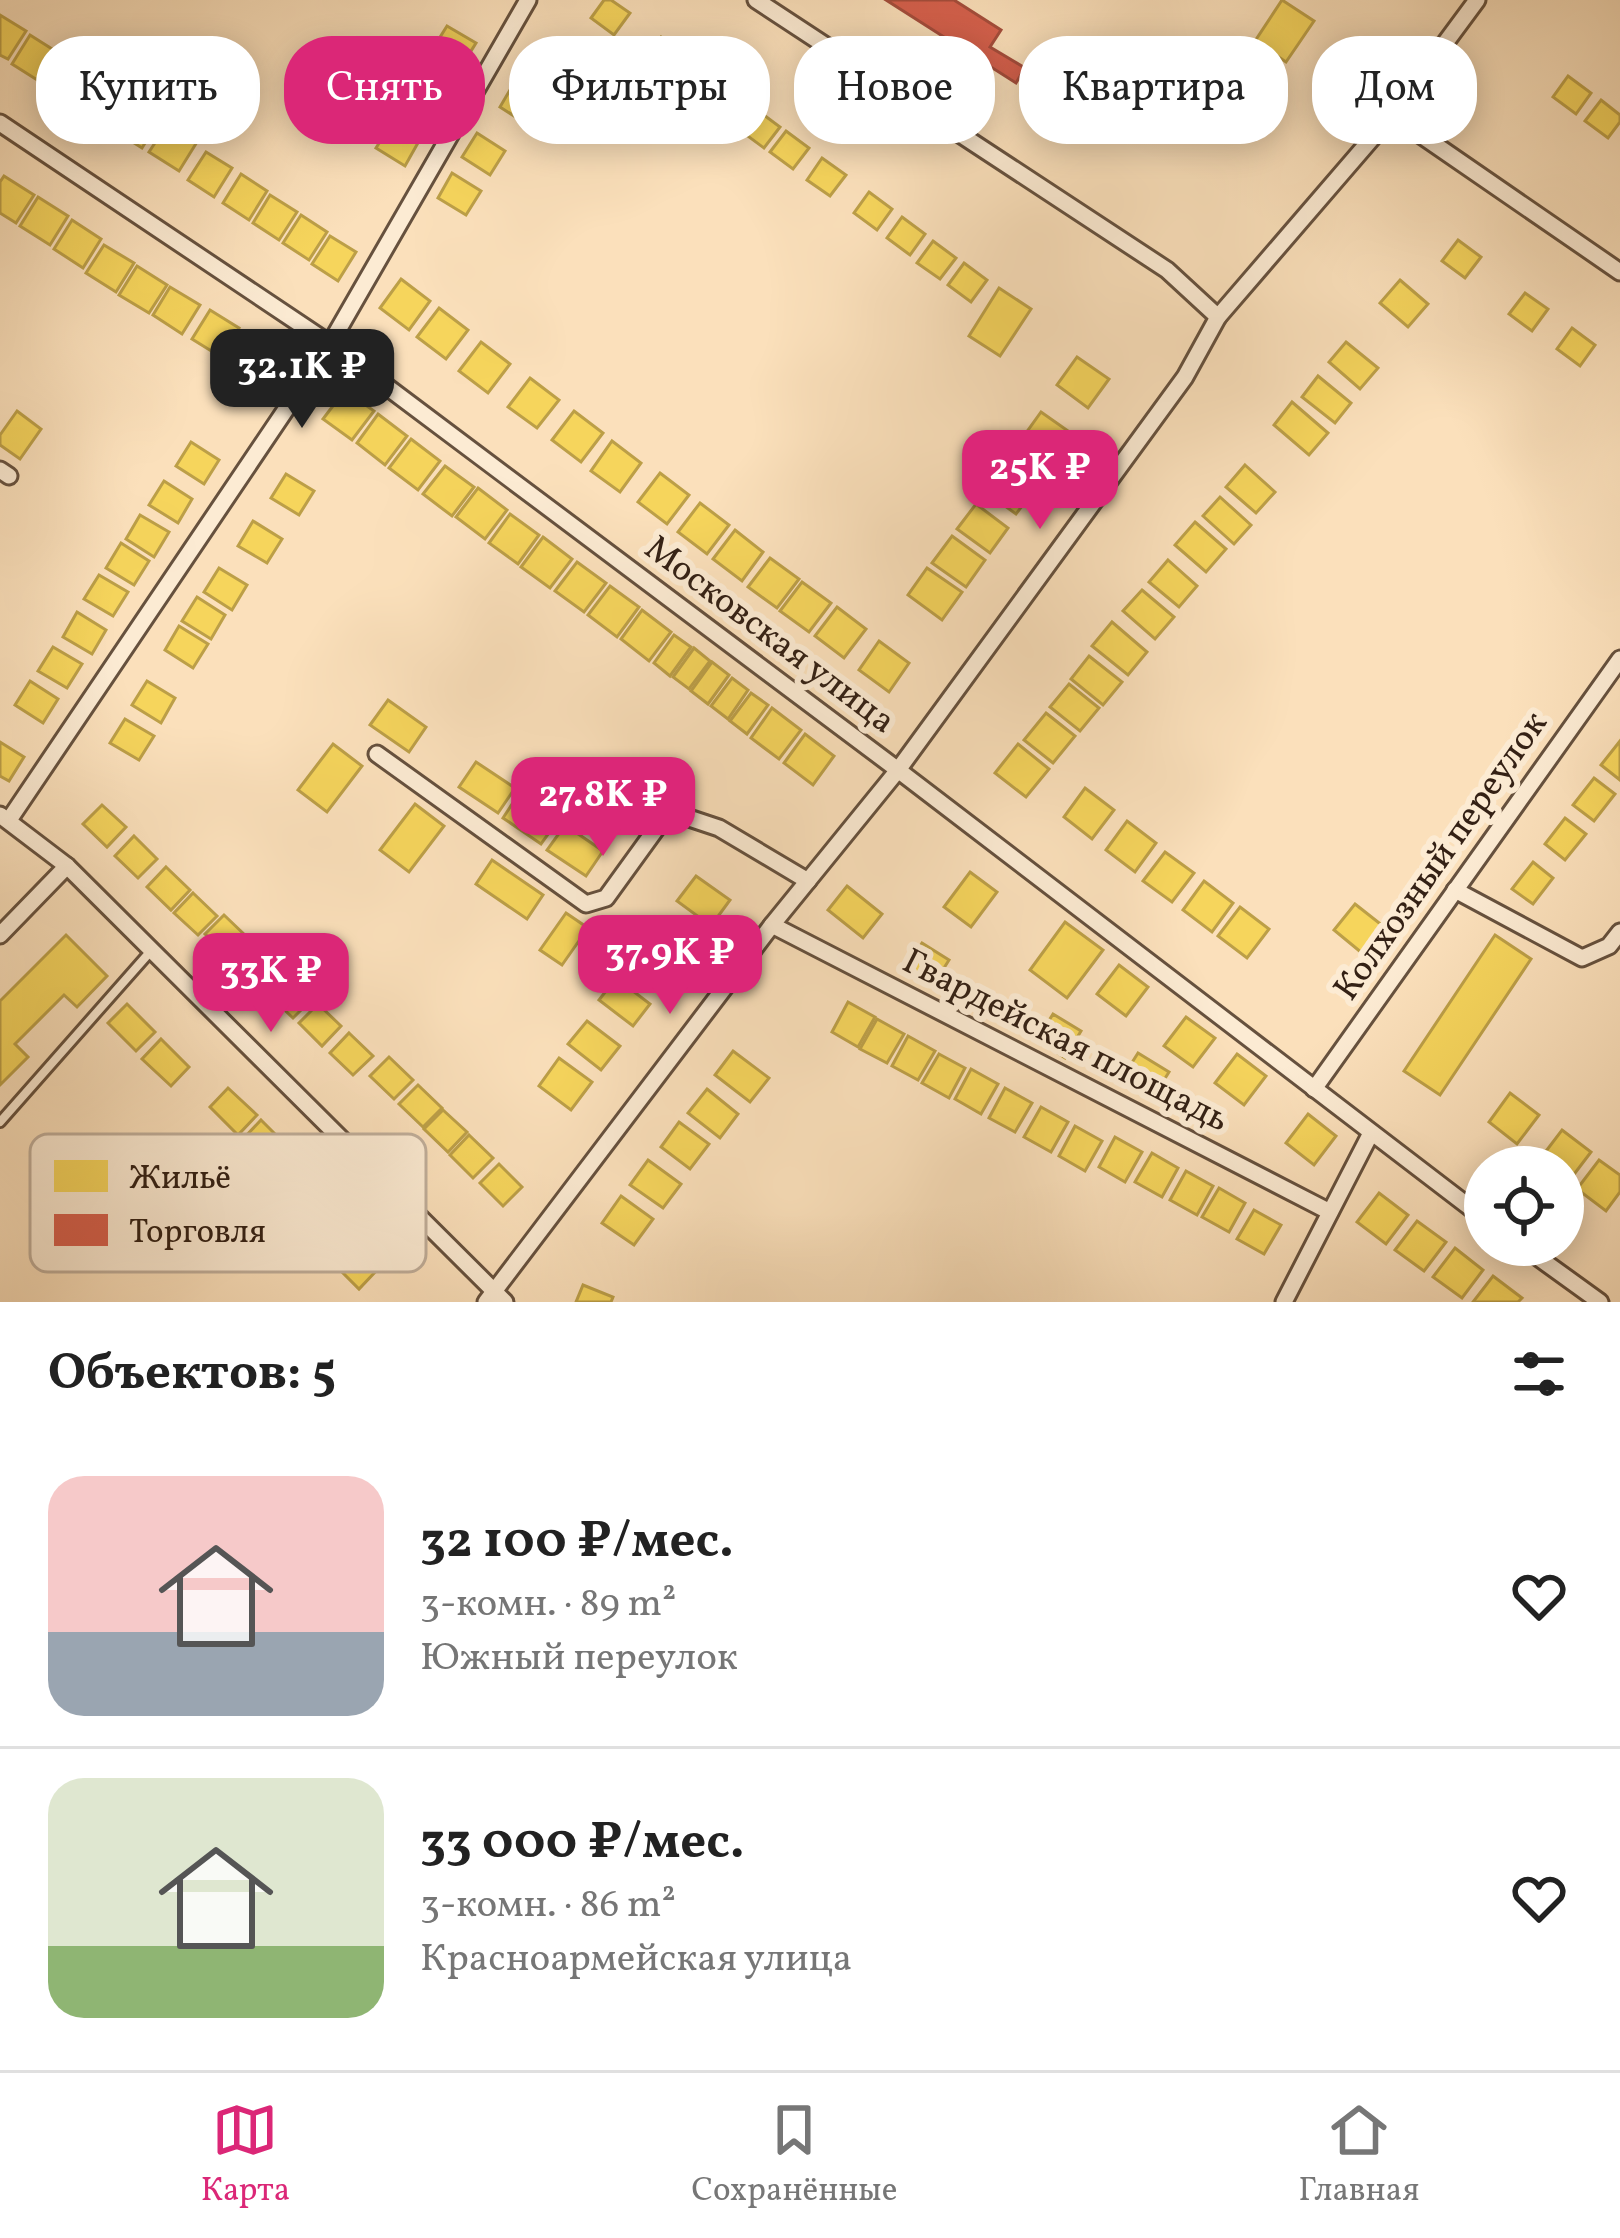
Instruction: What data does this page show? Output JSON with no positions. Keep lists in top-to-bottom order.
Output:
{
  "streets": {
    "street": ["Московская улица", "Колхозный переулок", "Гвардейская площадь"]
  },
  "crossings": [
    ["Московская улица", "Колхозный переулок"]
  ],
  "legend": ["Жильё", "Торговля"],
  "page": {
    "chip": [
      "Купить",
      "Снять",
      "Фильтры",
      "Новое",
      "Квартира",
      "Дом"
    ],
    "price": [
      "32.1K ₽",
      "25K ₽",
      "27.8K ₽",
      "37.9K ₽",
      "33K ₽"
    ],
    "heading": "Объектов: 5",
    "list": [
      {
        "name": "32 100 ₽/мес.",
        "note": "3-комн. · 89 m² · Южный переулок"
      },
      {
        "name": "33 000 ₽/мес.",
        "note": "3-комн. · 86 m² · Красноармейская улица"
      }
    ],
    "tabs": ["Карта", "Сохранённые", "Главная"]
  }
}
